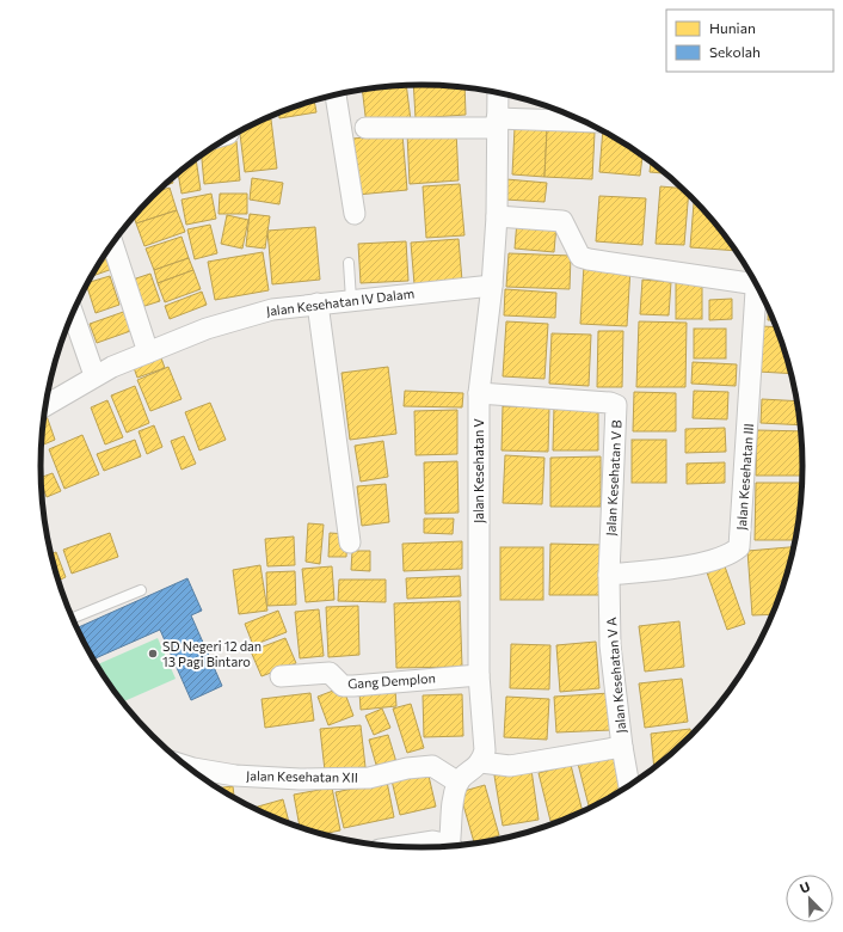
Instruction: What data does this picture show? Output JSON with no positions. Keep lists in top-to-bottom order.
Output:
{
  "streets": {
    "street": [
      "Jalan Kesehatan IV Dalam",
      "Jalan Kesehatan V",
      "Jalan Kesehatan III",
      "Jalan Kesehatan V B",
      "Jalan Kesehatan V A",
      "Gang Demplon",
      "Jalan Kesehatan XII"
    ]
  },
  "crossings": [
    ["Jalan Kesehatan IV Dalam", "Jalan Kesehatan V"],
    ["Jalan Kesehatan V", "Jalan Kesehatan V B"],
    ["Jalan Kesehatan V", "Jalan Kesehatan V A"],
    ["Jalan Kesehatan V", "Gang Demplon"],
    ["Jalan Kesehatan III", "Jalan Kesehatan V B"],
    ["Jalan Kesehatan III", "Jalan Kesehatan V A"],
    ["Jalan Kesehatan V B", "Jalan Kesehatan V A"]
  ],
  "places": ["SD Negeri 12 dan 13 Pagi Bintaro"],
  "legend": ["Hunian", "Sekolah"],
  "north": "top left"
}
